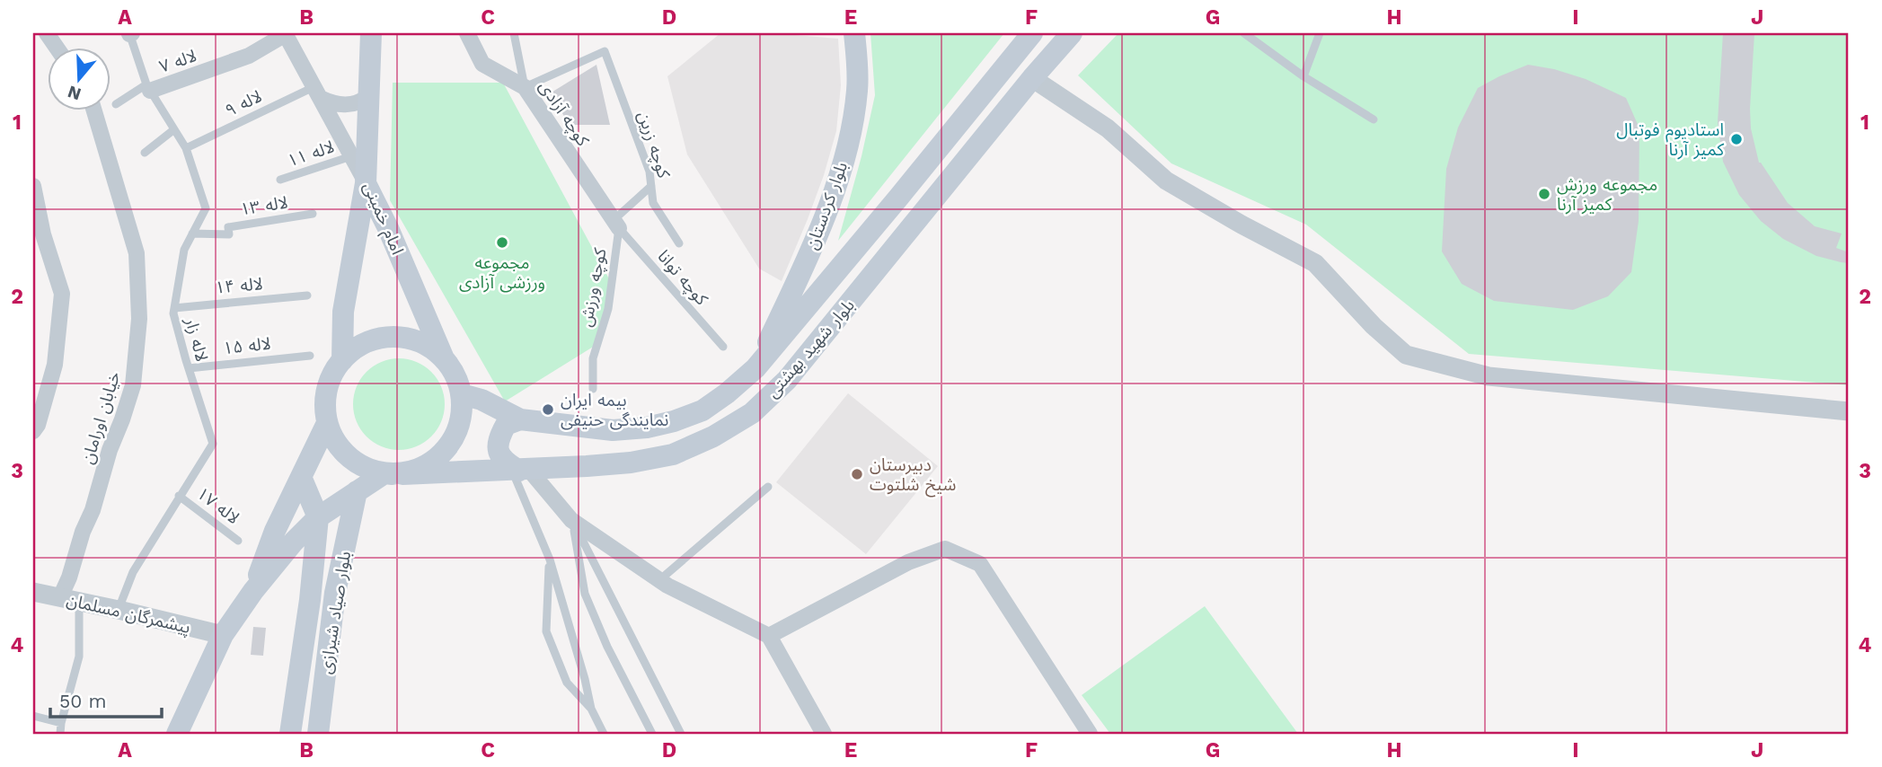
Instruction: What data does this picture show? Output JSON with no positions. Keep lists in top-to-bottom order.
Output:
{
  "streets": {
    "main road": [
      "بلوار کردستان",
      "امام خمینی",
      "بلوار شهید بهشتی",
      "بلوار صیاد شیرازی"
    ],
    "street": [
      "لاله ۷",
      "کوچه آزادی",
      "خیابان اورامان",
      "پیشمرگان مسلمان"
    ],
    "lane": [
      "لاله ۹",
      "کوچه زرین",
      "لاله ۱۱",
      "لاله ۱۳",
      "کوچه توانا",
      "لاله ۱۴",
      "کوچه ورزش",
      "لاله زار",
      "لاله ۱۵",
      "لاله ۱۷"
    ]
  },
  "crossings": [
    ["لاله ۷", "لاله زار"],
    ["لاله ۹", "لاله زار"],
    ["کوچه آزادی", "کوچه زرین"],
    ["کوچه آزادی", "کوچه توانا"],
    ["کوچه آزادی", "کوچه ورزش"],
    ["لاله ۱۳", "لاله زار"],
    ["بلوار کردستان", "بلوار شهید بهشتی"],
    ["امام خمینی", "بلوار شهید بهشتی"],
    ["کوچه توانا", "کوچه ورزش"],
    ["لاله ۱۴", "لاله زار"],
    ["لاله زار", "لاله ۱۵"],
    ["لاله زار", "لاله ۱۷"],
    ["لاله زار", "پیشمرگان مسلمان"],
    ["خیابان اورامان", "پیشمرگان مسلمان"]
  ],
  "places": [
    "استادیوم فوتبال کمیز آرنا",
    "مجموعه ورزش کمیز آرنا",
    "مجموعه ورزشی آزادی",
    "بیمه ایران نمایندگی حنیفی",
    "دبیرستان شیخ شلتوت"
  ],
  "scale_bar": "50 m",
  "north": "bottom",
  "grid": {
    "columns": [
      "A",
      "B",
      "C",
      "D",
      "E",
      "F",
      "G",
      "H",
      "I",
      "J"
    ],
    "rows": [
      "1",
      "2",
      "3",
      "4"
    ]
  }
}
